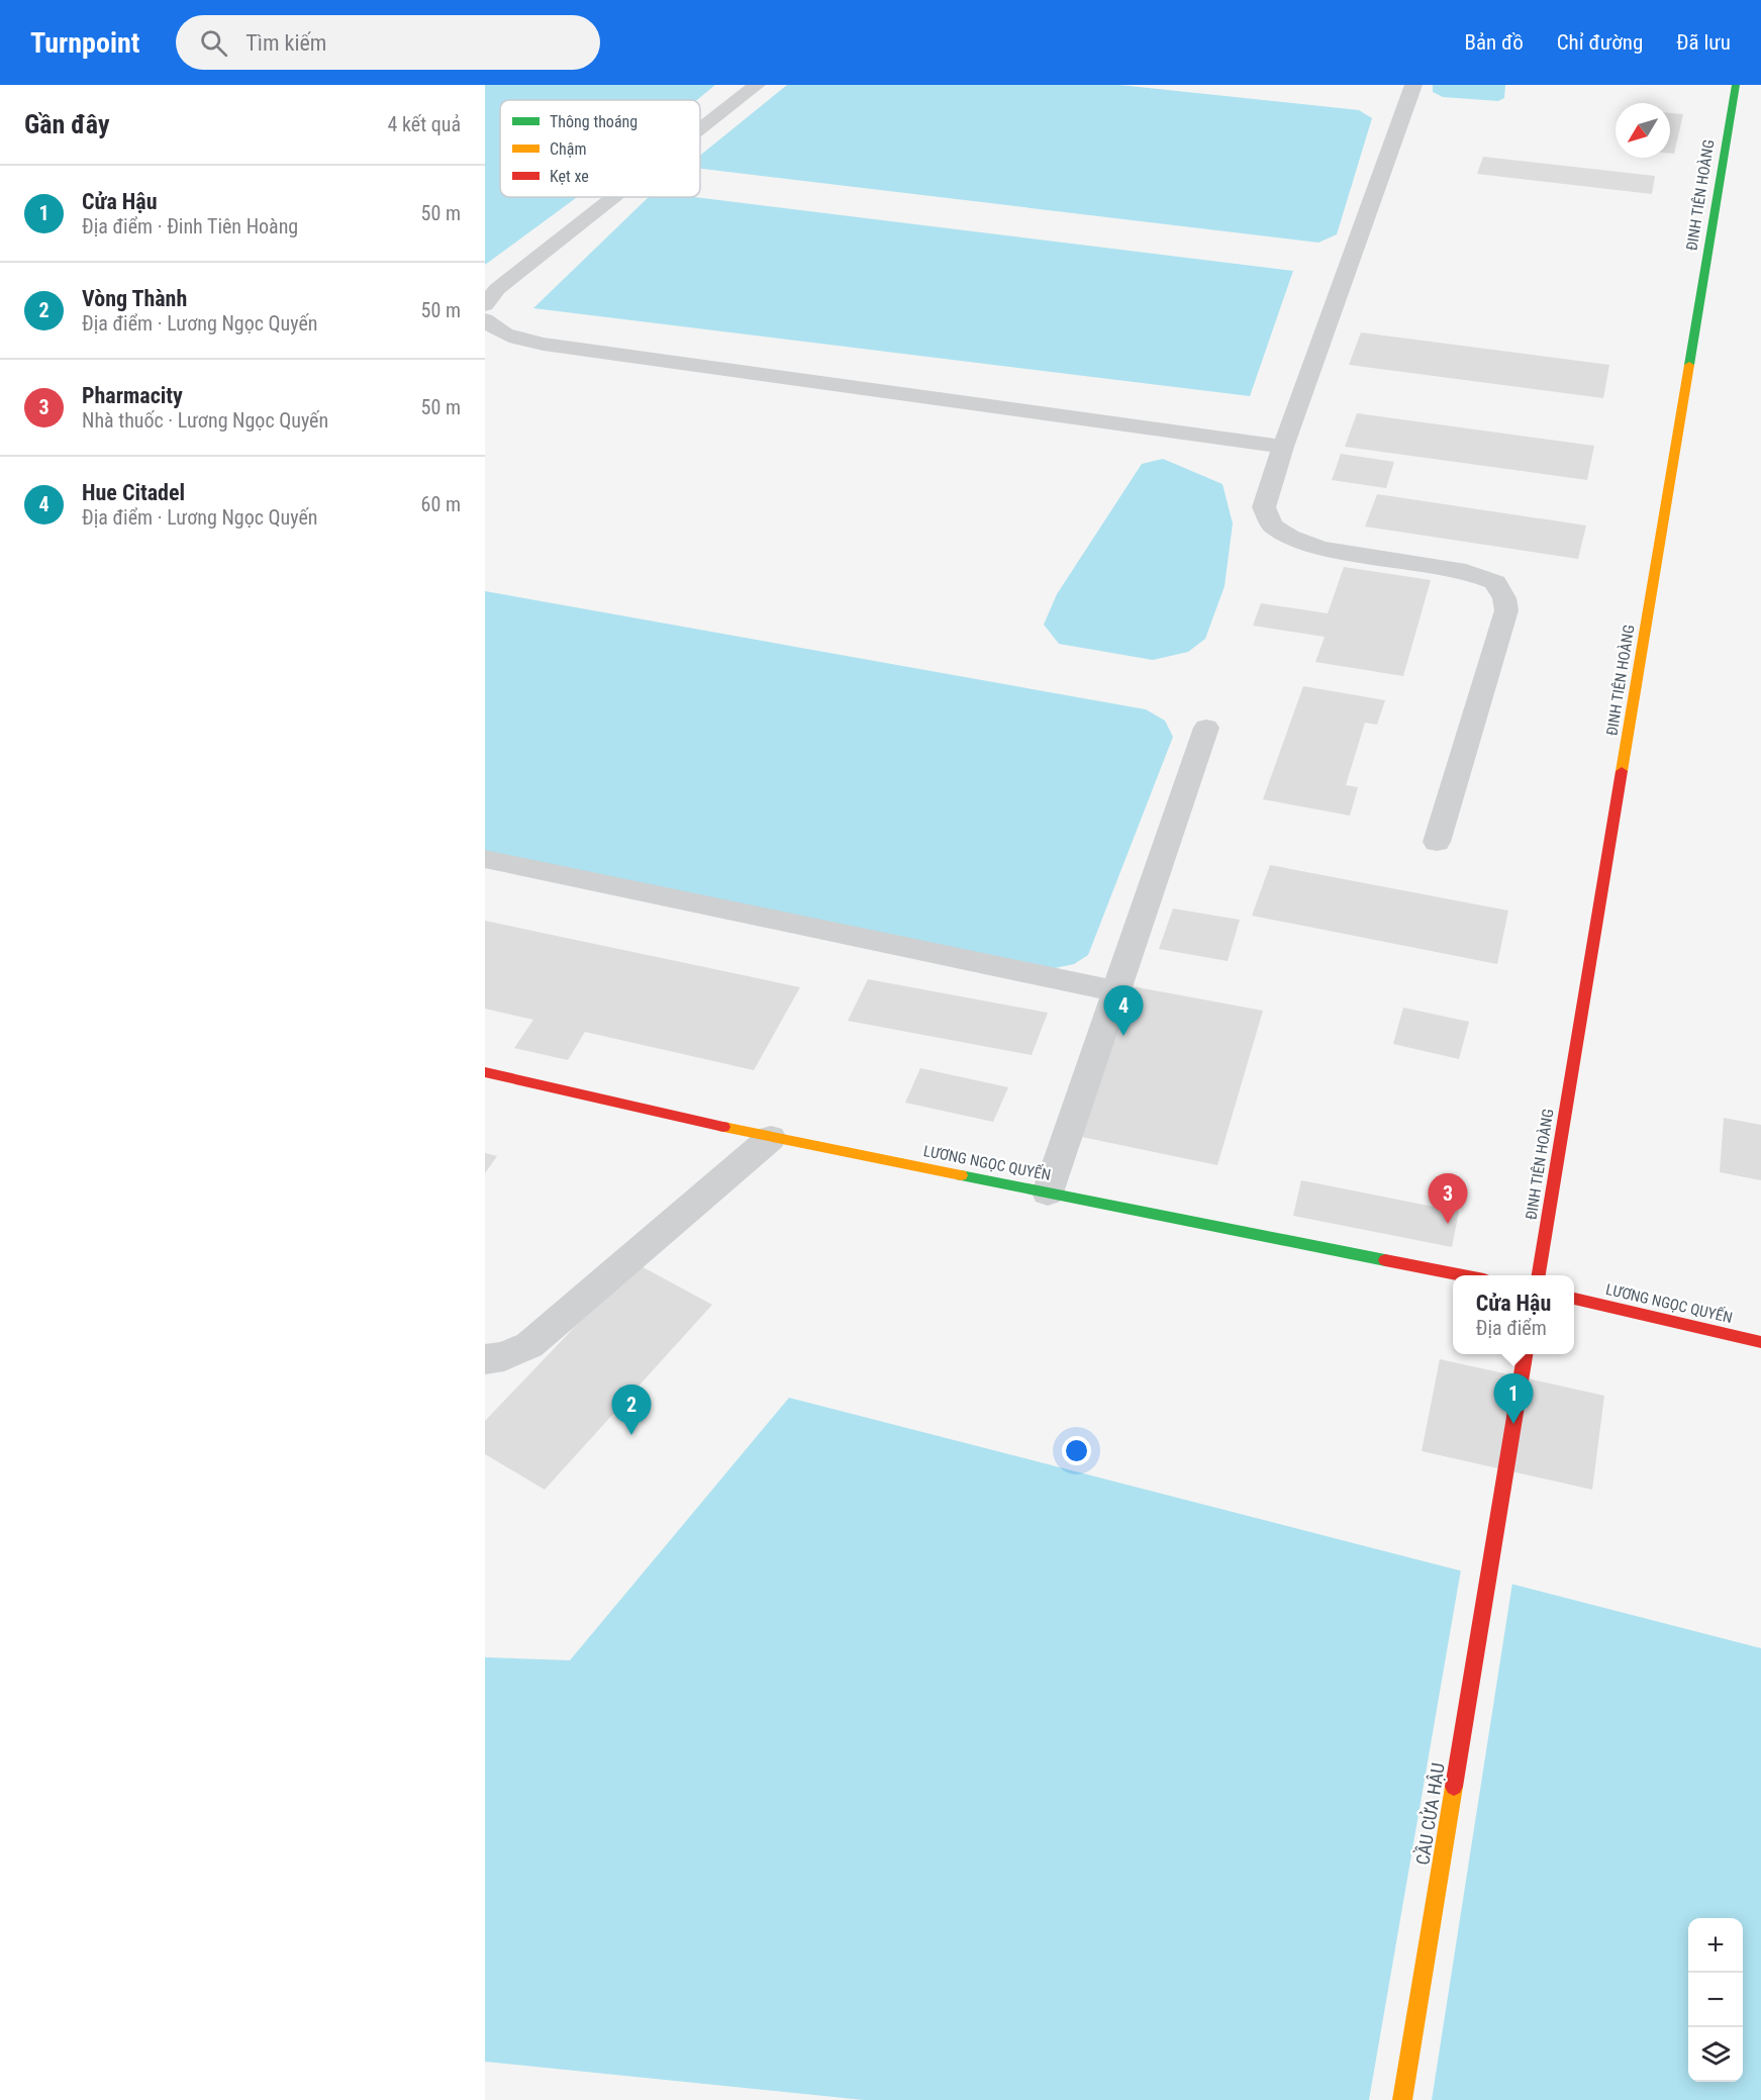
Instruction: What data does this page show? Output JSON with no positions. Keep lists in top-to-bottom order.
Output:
{
  "streets": {
    "main road": ["ĐINH TIÊN HOÀNG", "LƯƠNG NGỌC QUYẾN", "CẦU CỬA HẬU"]
  },
  "legend": ["Thông thoáng", "Chậm", "Kẹt xe"],
  "north": "bottom left",
  "page": {
    "header": "Turnpoint",
    "search": "Tìm kiếm",
    "nav": ["Bản đồ", "Chỉ đường", "Đã lưu"],
    "heading": ["Gần đây", "4 kết quả"],
    "list": [
      {
        "mark": "1",
        "name": "Cửa Hậu",
        "note": "Địa điểm · Đinh Tiên Hoàng",
        "value": "50 m"
      },
      {
        "mark": "2",
        "name": "Vòng Thành",
        "note": "Địa điểm · Lương Ngọc Quyến",
        "value": "50 m"
      },
      {
        "mark": "3",
        "name": "Pharmacity",
        "note": "Nhà thuốc · Lương Ngọc Quyến",
        "value": "50 m"
      },
      {
        "mark": "4",
        "name": "Hue Citadel",
        "note": "Địa điểm · Lương Ngọc Quyến",
        "value": "60 m"
      }
    ],
    "pins": [
      "4",
      "3",
      "1",
      "2"
    ],
    "popup": ["Cửa Hậu", "Địa điểm"],
    "map_buttons": ["+", "−"]
  }
}
